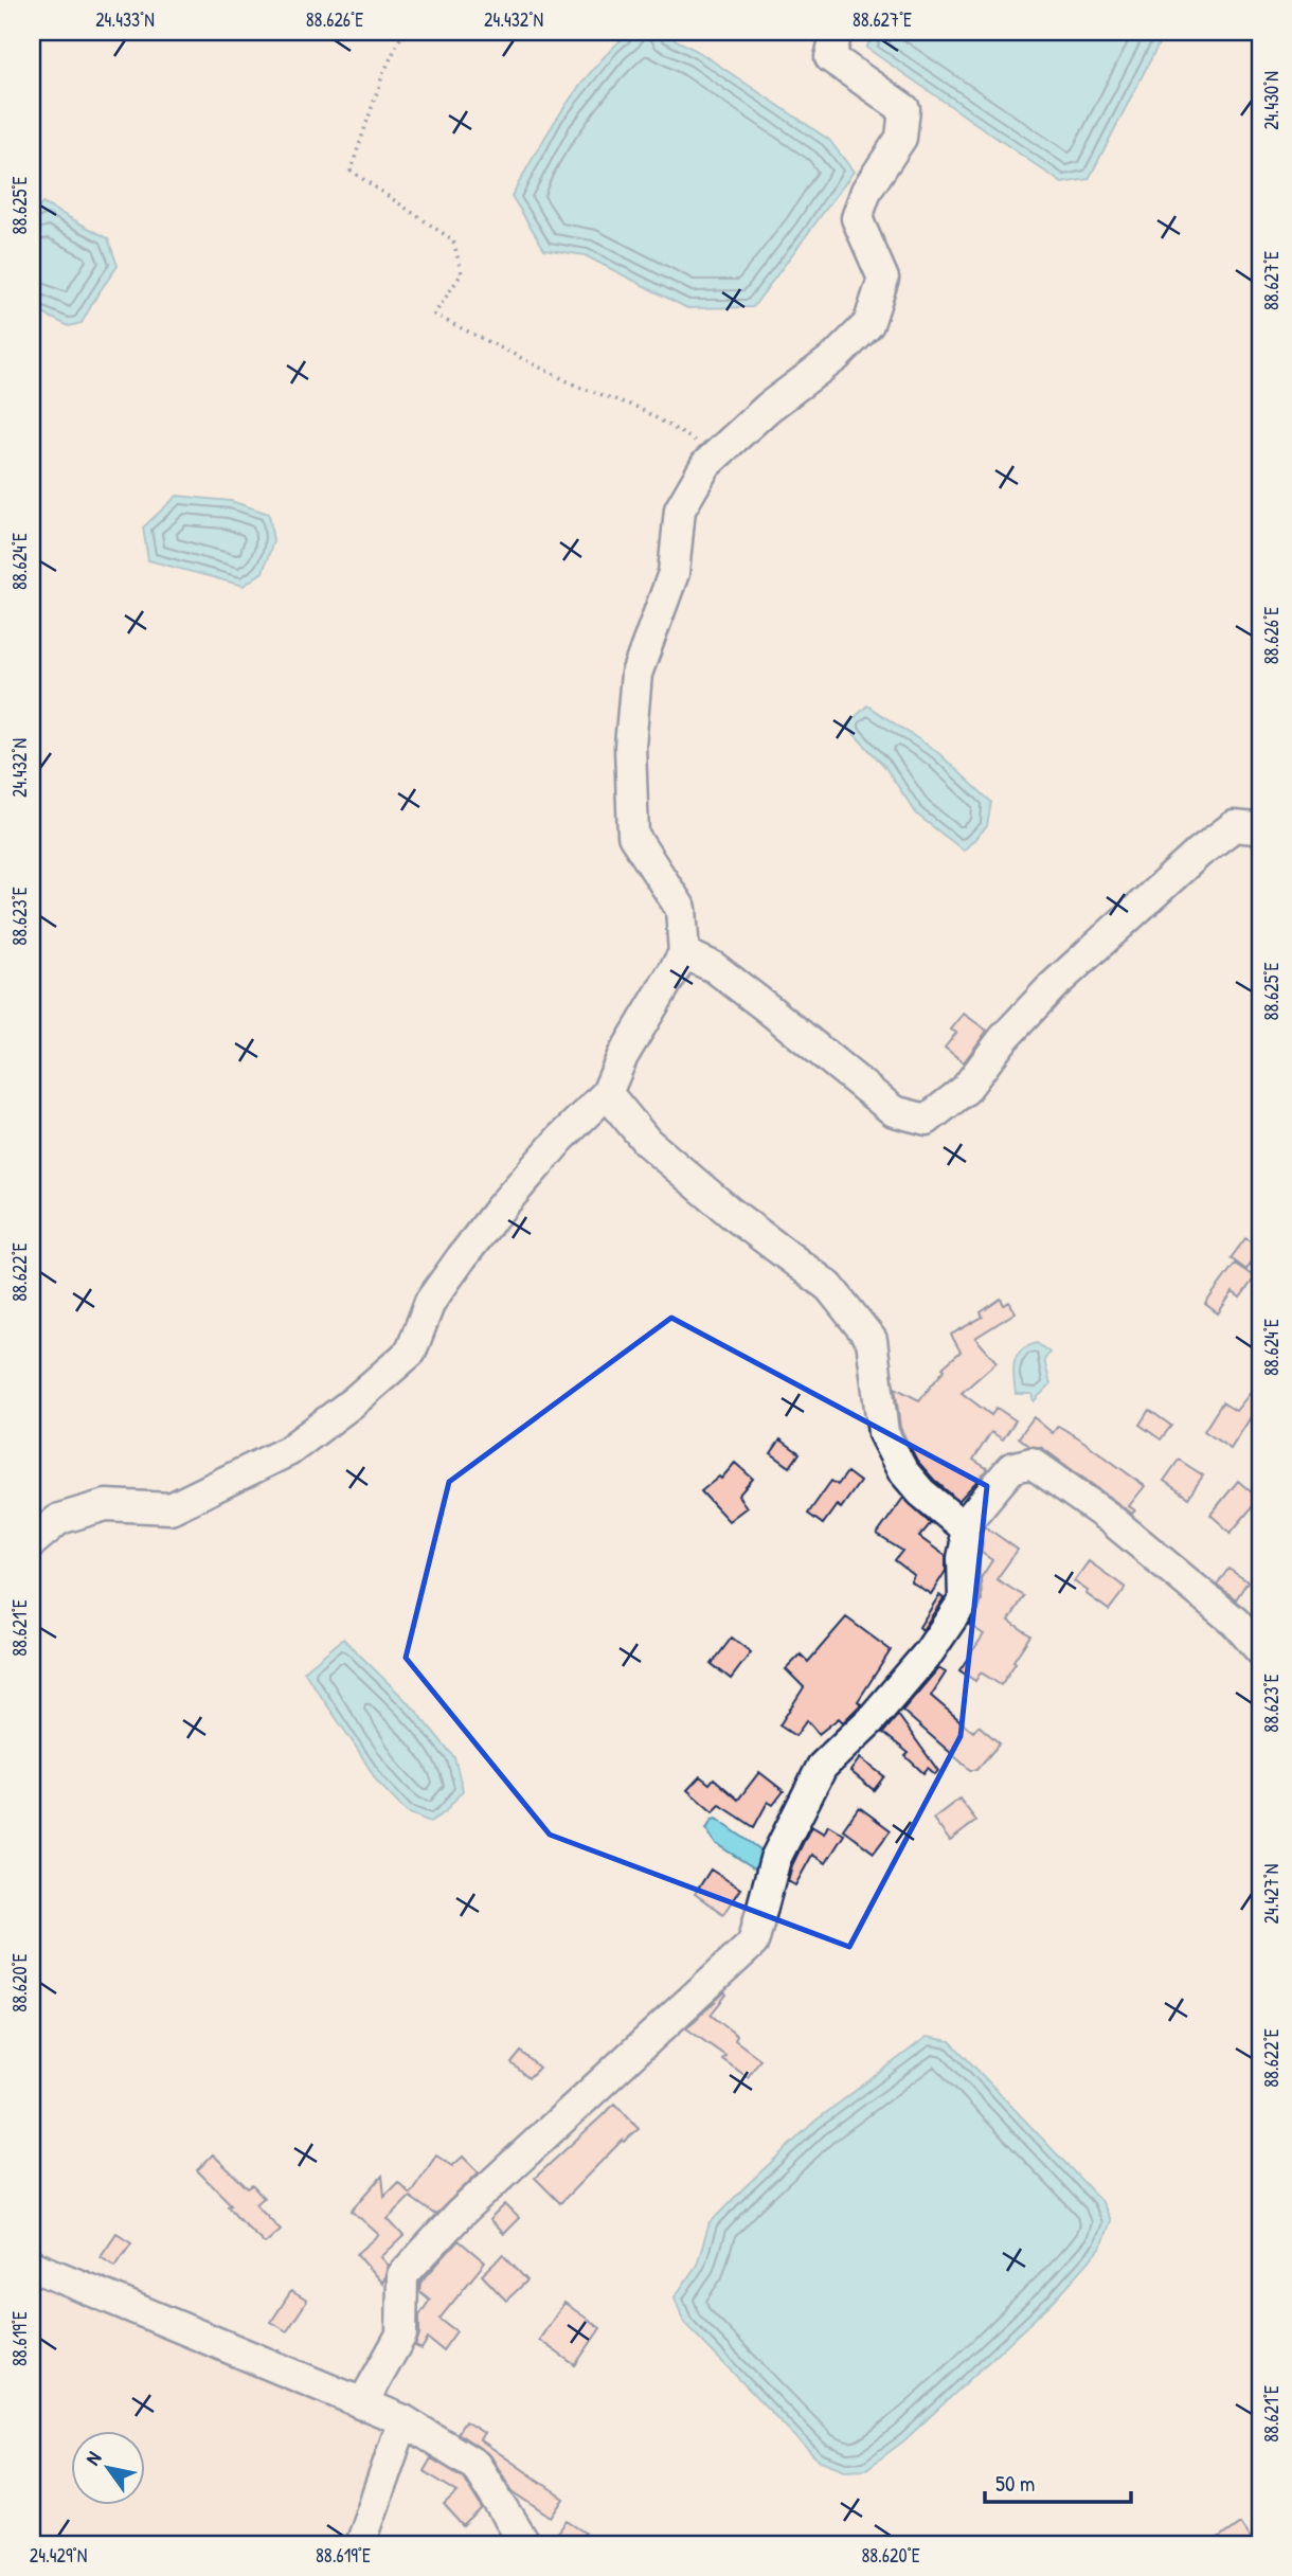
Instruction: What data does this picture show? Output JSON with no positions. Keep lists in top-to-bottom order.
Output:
{
  "scale_bar": "50 m",
  "north": "top left",
  "coordinates": [
    "24.433°N",
    "88.626°E",
    "24.432°N",
    "88.627°E",
    "24.430°N",
    "88.625°E",
    "88.624°E",
    "88.623°E",
    "88.622°E",
    "88.621°E",
    "24.427°N",
    "88.620°E",
    "88.619°E",
    "24.429°N"
  ]
}
